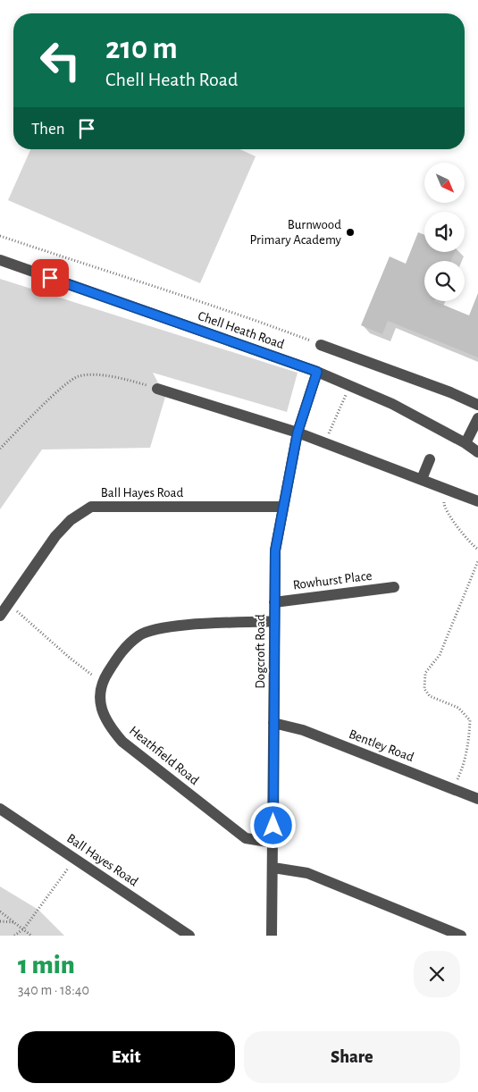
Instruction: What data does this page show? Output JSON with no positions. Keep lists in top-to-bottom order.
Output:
{
  "streets": {
    "street": [
      "Chell Heath Road",
      "Ball Hayes Road",
      "Rowhurst Place",
      "Dogcroft Road",
      "Bentley Road",
      "Heathfield Road"
    ]
  },
  "crossings": [
    ["Chell Heath Road", "Dogcroft Road"],
    ["Ball Hayes Road", "Dogcroft Road"],
    ["Rowhurst Place", "Dogcroft Road"],
    ["Dogcroft Road", "Bentley Road"],
    ["Dogcroft Road", "Heathfield Road"]
  ],
  "places": ["Burnwood Primary Academy"],
  "north": "bottom right",
  "page": {
    "turn": ["210 m", "Chell Heath Road"],
    "then": "Then",
    "heading": ["1 min", "340 m · 18:40"],
    "buttons": ["Exit", "Share"]
  }
}
